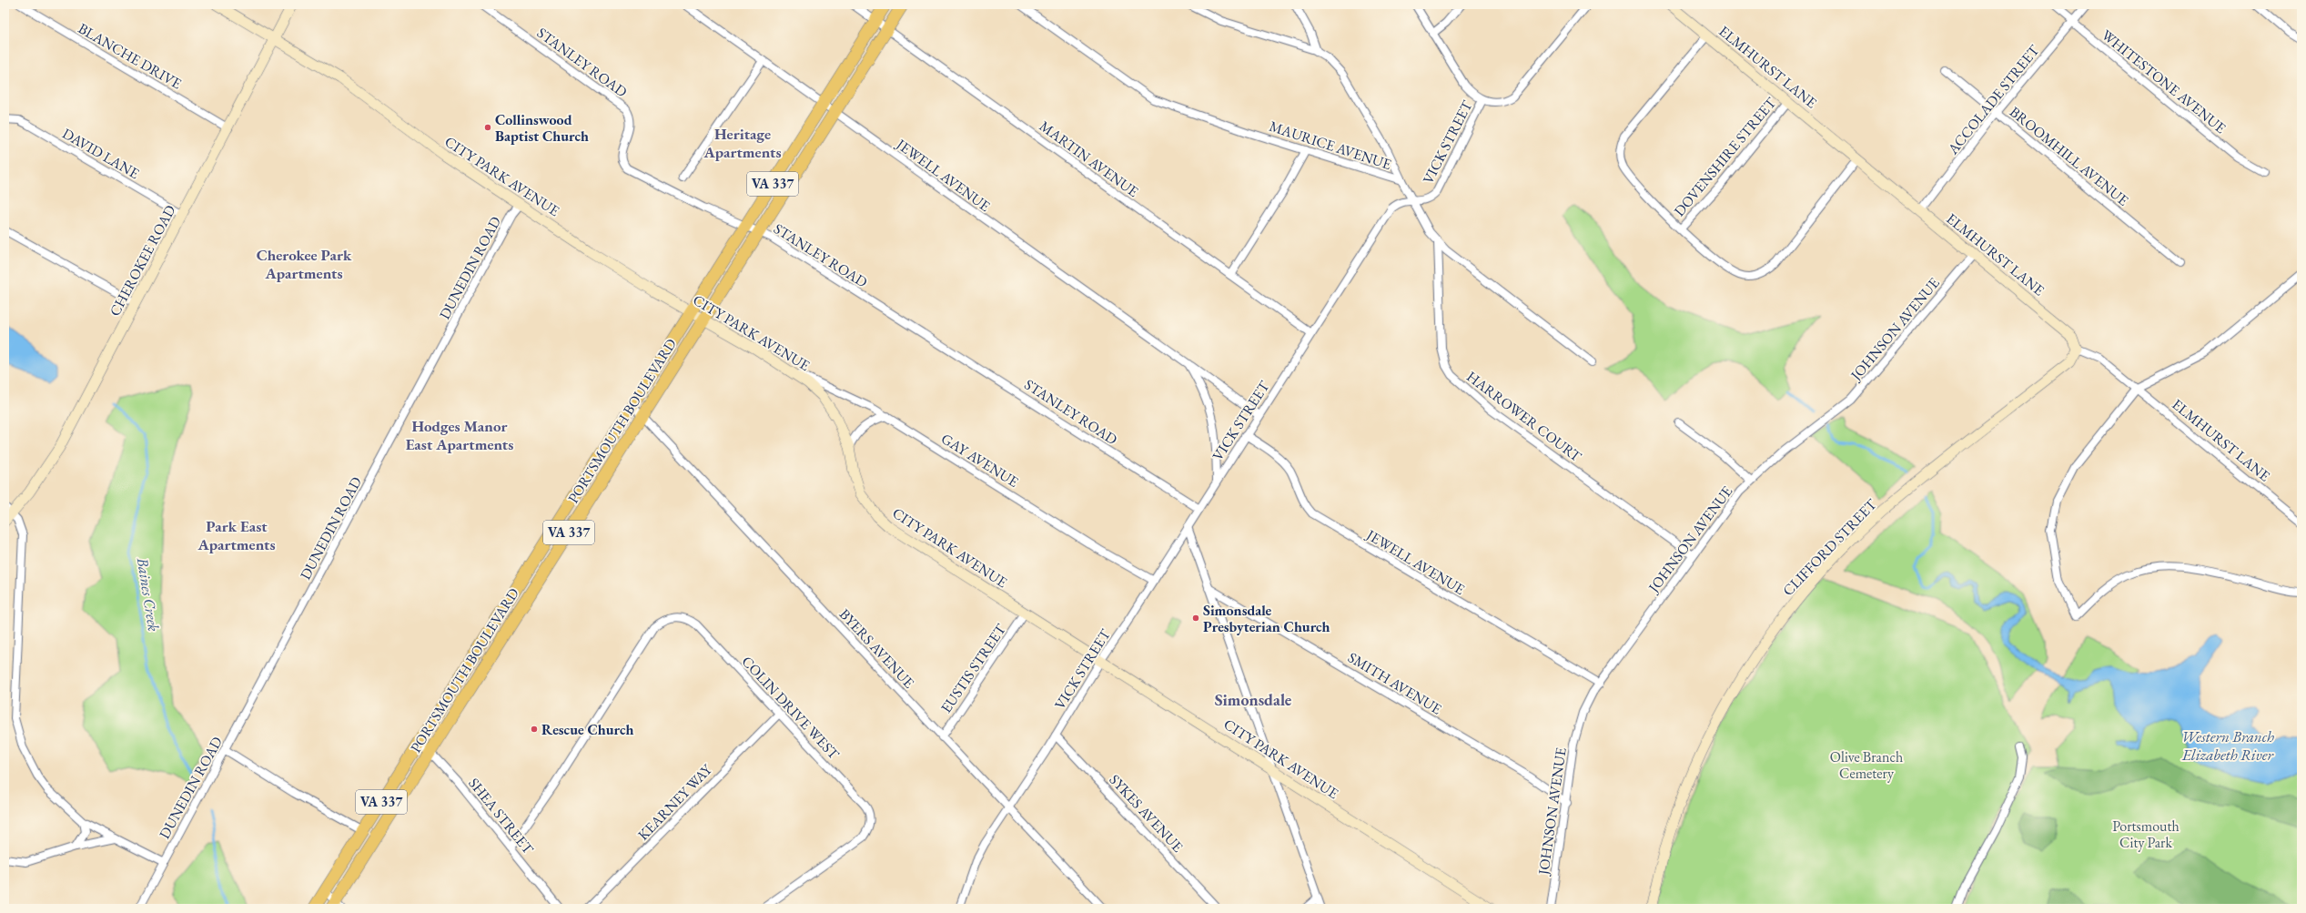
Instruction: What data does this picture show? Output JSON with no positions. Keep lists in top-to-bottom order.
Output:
{
  "streets": {
    "main road": ["VA 337", "PORTSMOUTH BOULEVARD"],
    "street": [
      "BLANCHE DRIVE",
      "STANLEY ROAD",
      "ELMHURST LANE",
      "WHITESTONE AVENUE",
      "ACCOLADE STREET",
      "VICK STREET",
      "MAURICE AVENUE",
      "DAVID LANE",
      "BROOMHILL AVENUE",
      "DOVENSHIRE STREET",
      "MARTIN AVENUE",
      "JEWELL AVENUE",
      "CITY PARK AVENUE",
      "CHEROKEE ROAD",
      "DUNEDIN ROAD",
      "JOHNSON AVENUE",
      "HARROWER COURT",
      "GAY AVENUE",
      "CLIFFORD STREET",
      "BYERS AVENUE",
      "EUSTIS STREET",
      "SMITH AVENUE",
      "COLIN DRIVE WEST",
      "KEARNEY WAY",
      "SYKES AVENUE",
      "SHEA STREET"
    ]
  },
  "crossings": [
    ["BLANCHE DRIVE", "CHEROKEE ROAD"],
    ["STANLEY ROAD", "VICK STREET"],
    ["STANLEY ROAD", "PORTSMOUTH BOULEVARD"],
    ["ELMHURST LANE", "ACCOLADE STREET"],
    ["ELMHURST LANE", "DOVENSHIRE STREET"],
    ["ELMHURST LANE", "JOHNSON AVENUE"],
    ["ELMHURST LANE", "CLIFFORD STREET"],
    ["WHITESTONE AVENUE", "ACCOLADE STREET"],
    ["ACCOLADE STREET", "BROOMHILL AVENUE"],
    ["VICK STREET", "MAURICE AVENUE"],
    ["VICK STREET", "MARTIN AVENUE"],
    ["VICK STREET", "JEWELL AVENUE"],
    ["VICK STREET", "CITY PARK AVENUE"],
    ["VICK STREET", "GAY AVENUE"],
    ["VICK STREET", "BYERS AVENUE"],
    ["VICK STREET", "SYKES AVENUE"],
    ["MAURICE AVENUE", "HARROWER COURT"],
    ["DAVID LANE", "CHEROKEE ROAD"],
    ["MARTIN AVENUE", "PORTSMOUTH BOULEVARD"],
    ["JEWELL AVENUE", "JOHNSON AVENUE"],
    ["JEWELL AVENUE", "PORTSMOUTH BOULEVARD"],
    ["CITY PARK AVENUE", "CHEROKEE ROAD"],
    ["CITY PARK AVENUE", "DUNEDIN ROAD"],
    ["CITY PARK AVENUE", "PORTSMOUTH BOULEVARD"],
    ["CITY PARK AVENUE", "GAY AVENUE"],
    ["CITY PARK AVENUE", "EUSTIS STREET"],
    ["JOHNSON AVENUE", "HARROWER COURT"],
    ["JOHNSON AVENUE", "SMITH AVENUE"],
    ["PORTSMOUTH BOULEVARD", "BYERS AVENUE"],
    ["PORTSMOUTH BOULEVARD", "SHEA STREET"],
    ["BYERS AVENUE", "EUSTIS STREET"],
    ["COLIN DRIVE WEST", "KEARNEY WAY"],
    ["COLIN DRIVE WEST", "SHEA STREET"]
  ],
  "districts": [
    "Heritage Apartments",
    "Cherokee Park Apartments",
    "Hodges Manor East Apartments",
    "Park East Apartments",
    "Simonsdale"
  ],
  "water": ["Baines Creek", "Western Branch Elizabeth River"],
  "parks": ["Olive Branch Cemetery", "Portsmouth City Park"],
  "places": ["Collinswood Baptist Church", "Simonsdale Presbyterian Church", "Rescue Church"]
}
